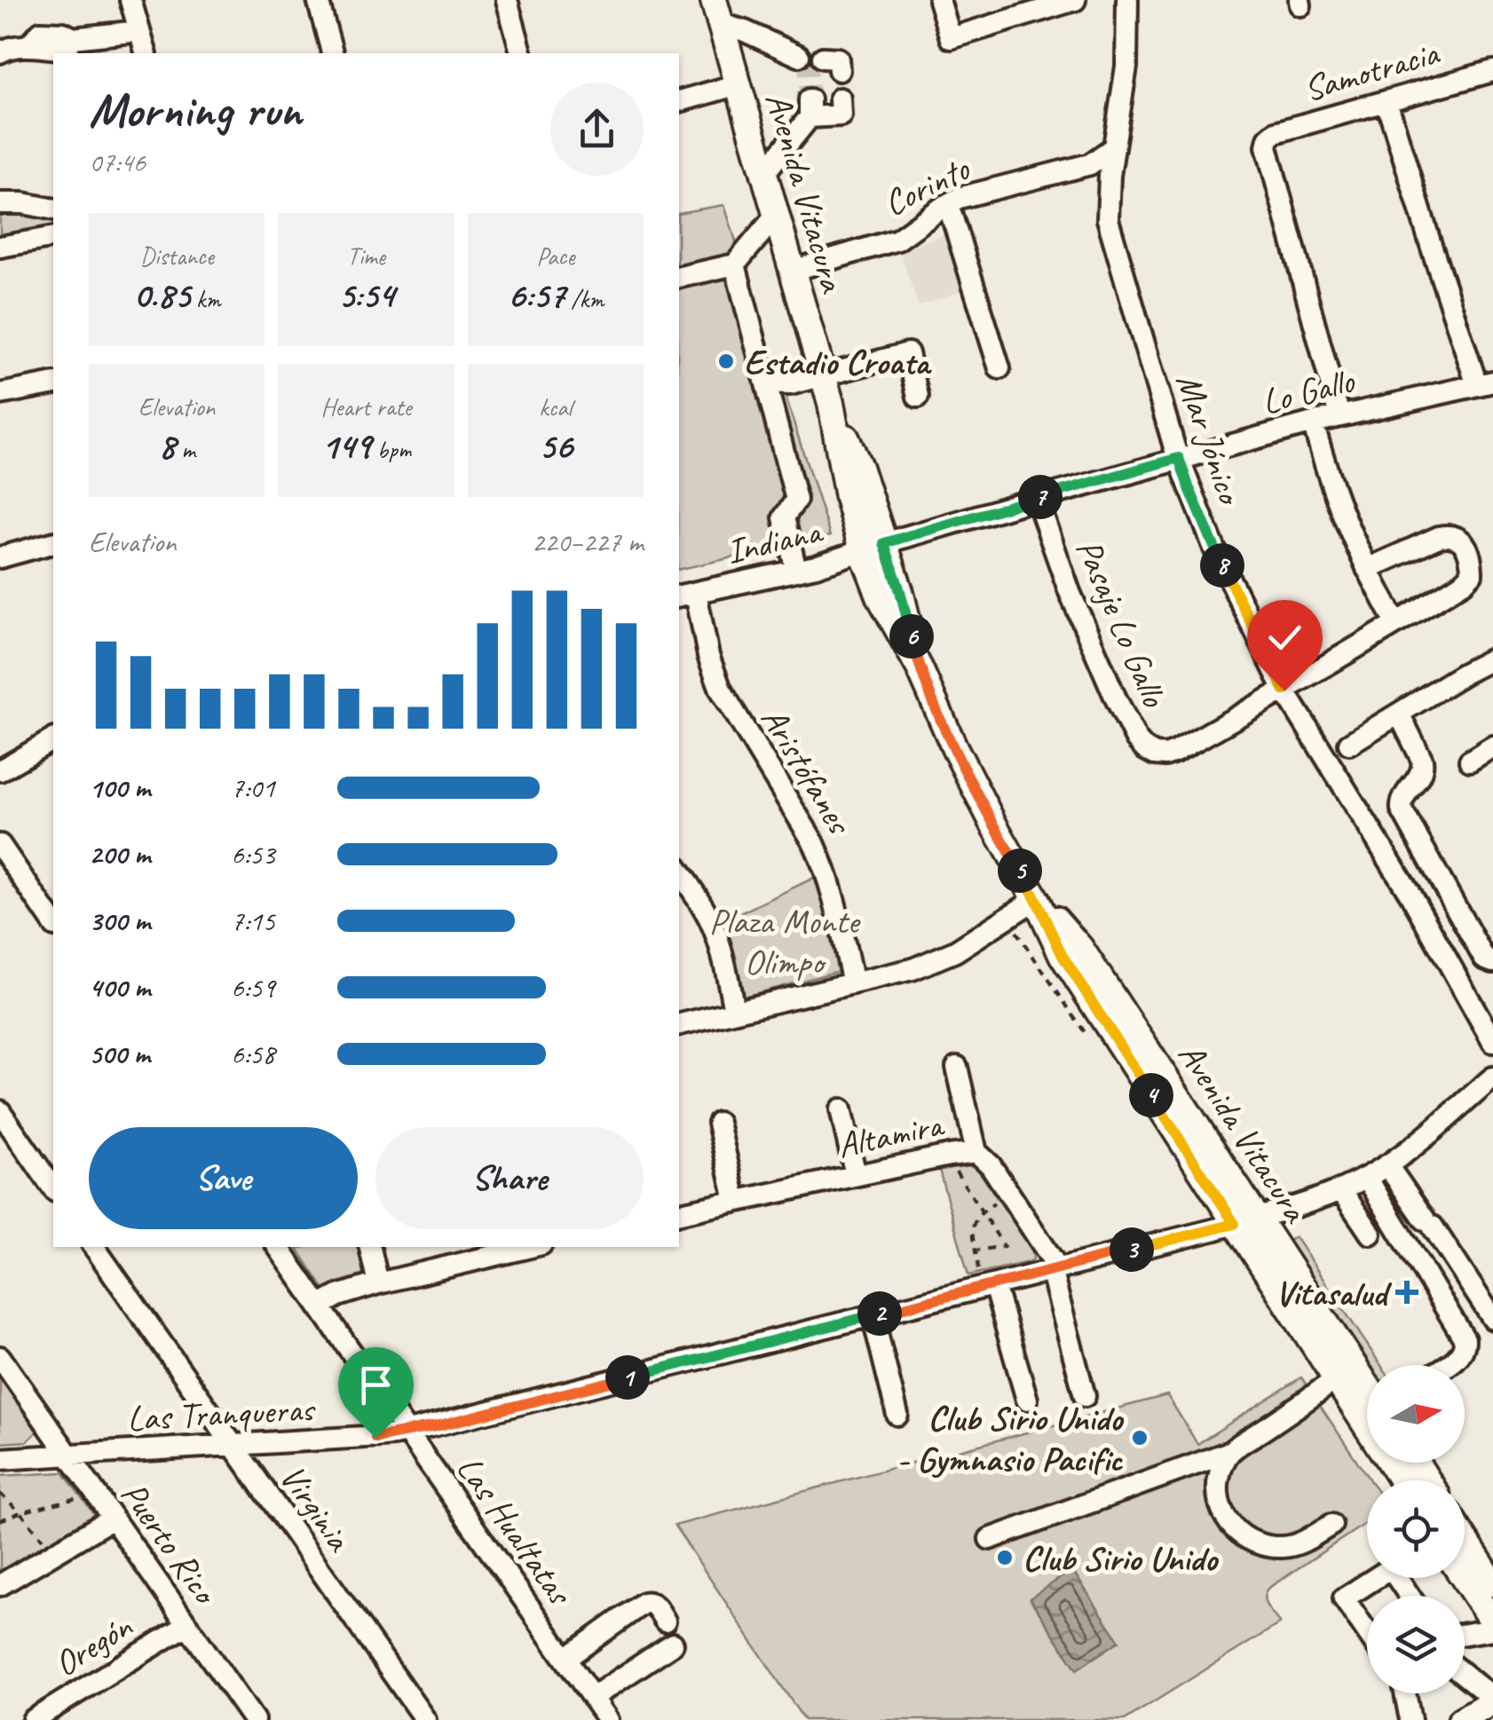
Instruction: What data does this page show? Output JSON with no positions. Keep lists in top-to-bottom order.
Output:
{
  "streets": {
    "main road": ["Avenida Vitacura"],
    "street": [
      "Samotracia",
      "Corinto",
      "Lo Gallo",
      "Mar Jónico",
      "Indiana",
      "Pasaje Lo Gallo",
      "Aristófanes",
      "Altamira",
      "Las Tranqueras",
      "Virginia",
      "Las Hualtatas",
      "Puerto Rico",
      "Oregón"
    ]
  },
  "crossings": [
    ["Samotracia", "Lo Gallo"],
    ["Corinto", "Avenida Vitacura"],
    ["Corinto", "Mar Jónico"],
    ["Avenida Vitacura", "Lo Gallo"],
    ["Avenida Vitacura", "Indiana"],
    ["Avenida Vitacura", "Las Tranqueras"],
    ["Lo Gallo", "Mar Jónico"],
    ["Lo Gallo", "Indiana"],
    ["Lo Gallo", "Pasaje Lo Gallo"],
    ["Mar Jónico", "Pasaje Lo Gallo"],
    ["Indiana", "Aristófanes"],
    ["Altamira", "Las Tranqueras"],
    ["Las Tranqueras", "Virginia"],
    ["Las Tranqueras", "Las Hualtatas"],
    ["Las Tranqueras", "Puerto Rico"],
    ["Puerto Rico", "Oregón"]
  ],
  "parks": ["Plaza Monte Olimpo"],
  "places": {
    "other": ["Estadio Croata", "Club Sirio Unido - Gymnasio Pacific", "Club Sirio Unido"],
    "health": ["Vitasalud"]
  },
  "north": "right",
  "page": {
    "heading": ["Morning run", "07:46"],
    "stats": [
      ["Distance", "0.85 km"],
      ["Time", "5:54"],
      ["Pace", "6:57 /km"],
      ["Elevation", "8 m"],
      ["Heart rate", "149 bpm"],
      ["kcal", "56"]
    ],
    "pins": [
      "7",
      "8",
      "6",
      "5",
      "4",
      "3",
      "2",
      "1"
    ],
    "chart": ["Elevation", "220–227 m"],
    "list": [
      {
        "name": "100 m",
        "note": "7:01"
      },
      {
        "name": "200 m",
        "note": "6:53"
      },
      {
        "name": "300 m",
        "note": "7:15"
      },
      {
        "name": "400 m",
        "note": "6:59"
      },
      {
        "name": "500 m",
        "note": "6:58"
      }
    ],
    "buttons": ["Save", "Share"]
  }
}
